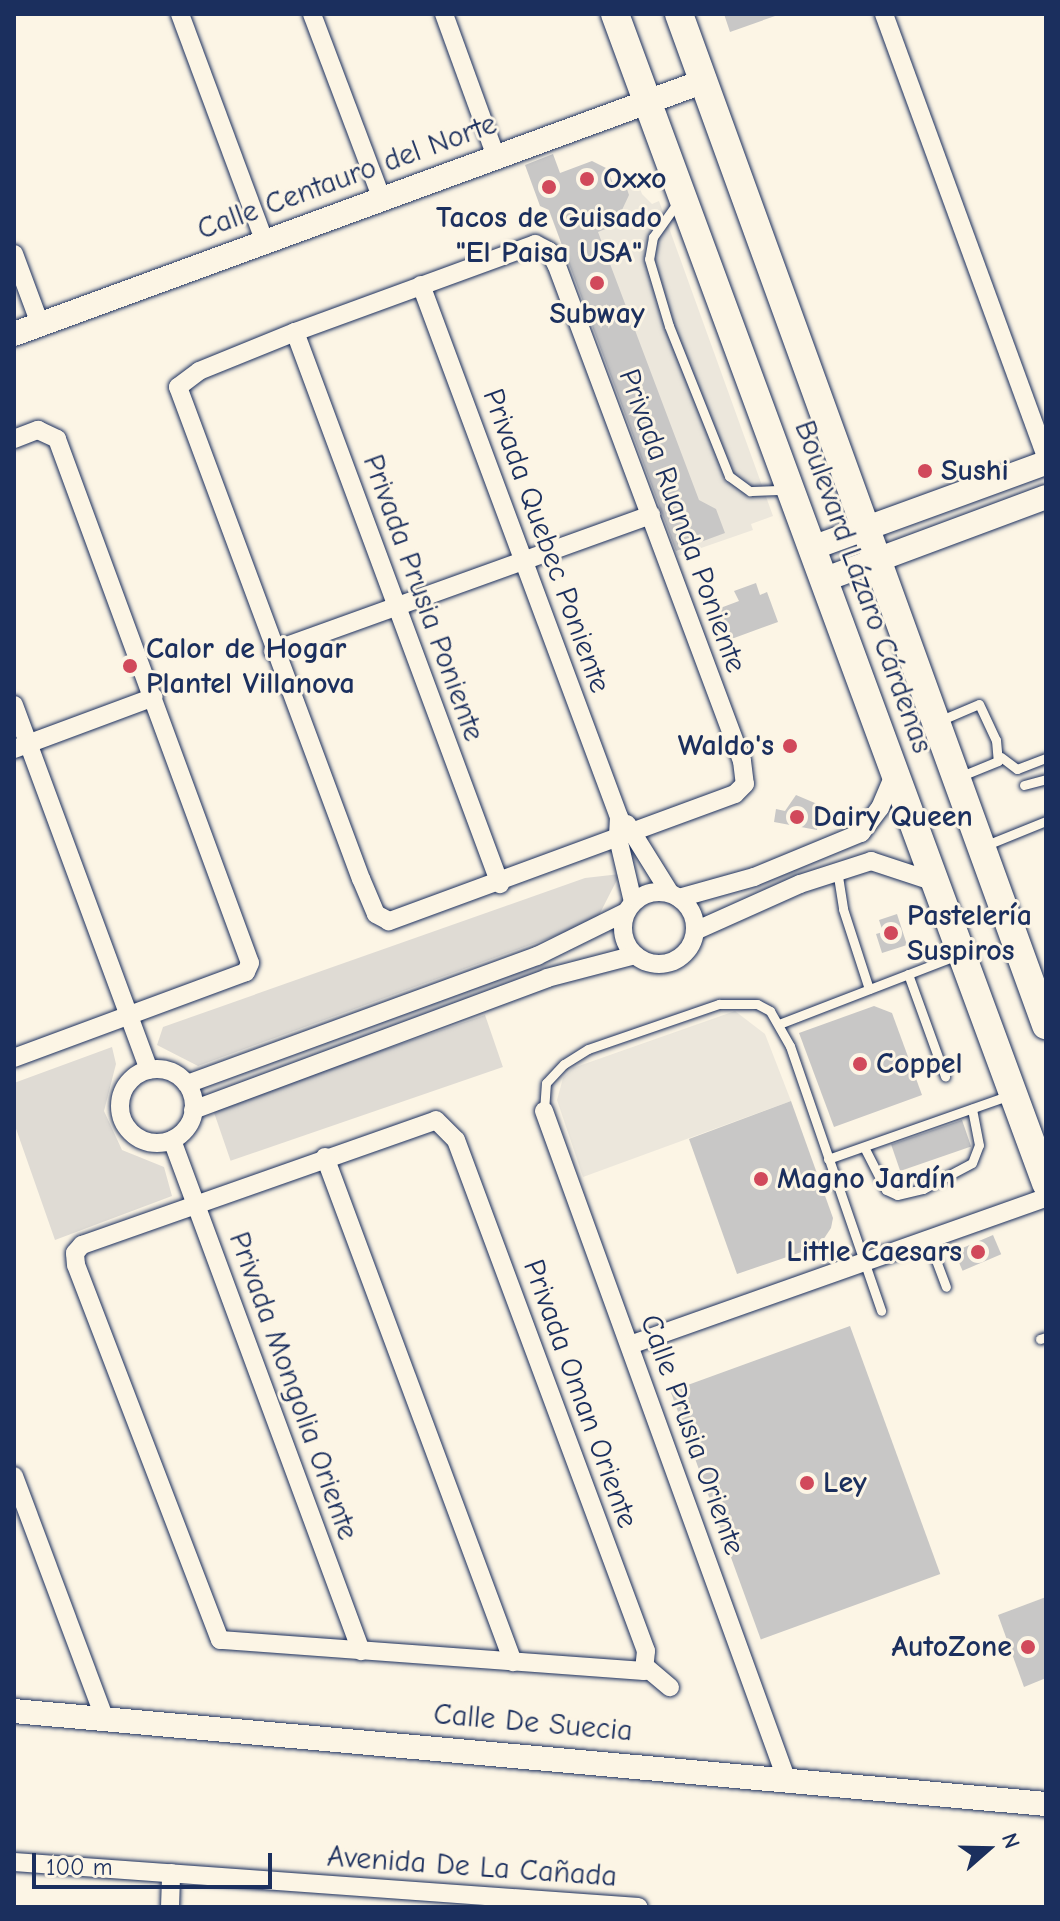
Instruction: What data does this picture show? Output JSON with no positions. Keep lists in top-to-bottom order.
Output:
{
  "streets": {
    "main road": ["Boulevard Lázaro Cárdenas"],
    "street": [
      "Calle Centauro del Norte",
      "Privada Ruanda Poniente",
      "Privada Quebec Poniente",
      "Privada Prusia Poniente",
      "Privada Mongolia Oriente",
      "Privada Oman Oriente",
      "Calle Prusia Oriente",
      "Calle De Suecia",
      "Avenida De La Cañada"
    ]
  },
  "crossings": [
    ["Calle Centauro del Norte", "Boulevard Lázaro Cárdenas"],
    ["Privada Ruanda Poniente", "Privada Quebec Poniente"],
    ["Calle Prusia Oriente", "Calle De Suecia"]
  ],
  "places": [
    "Oxxo",
    "Tacos de Guisado \"El Paisa USA\"",
    "Subway",
    "Sushi",
    "Calor de Hogar Plantel Villanova",
    "Waldo's",
    "Dairy Queen",
    "Pastelería Suspiros",
    "Coppel",
    "Magno Jardín",
    "Little Caesars",
    "Ley",
    "AutoZone"
  ],
  "scale_bar": "100 m",
  "north": "right"
}
